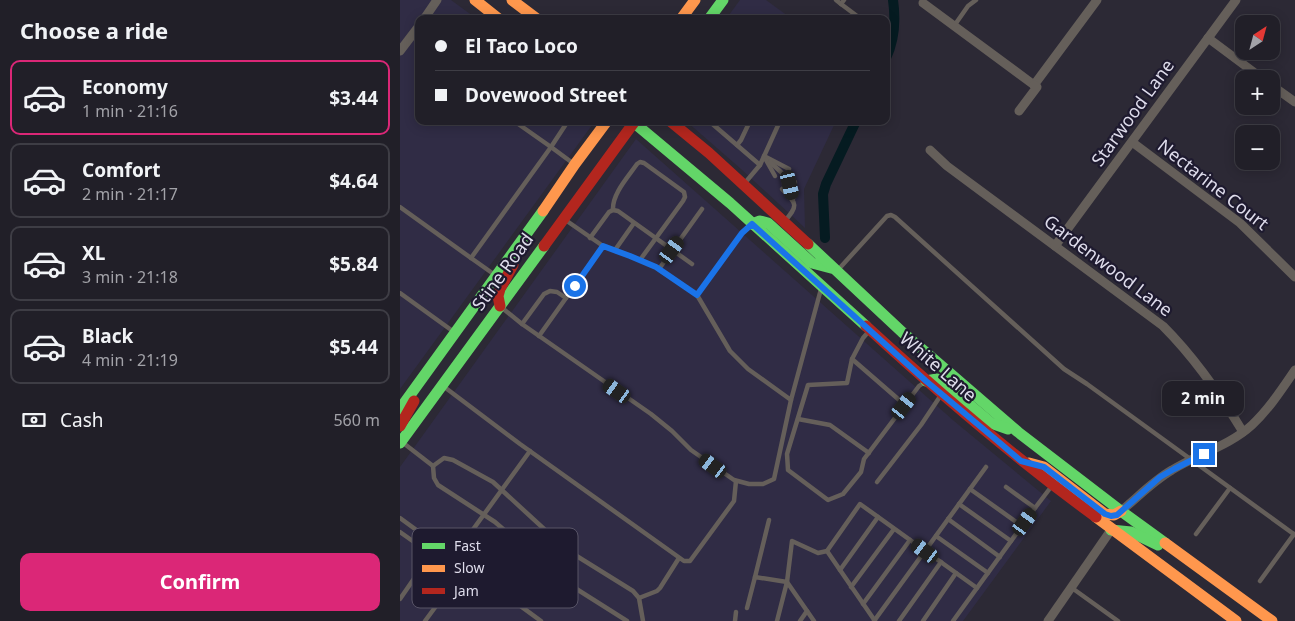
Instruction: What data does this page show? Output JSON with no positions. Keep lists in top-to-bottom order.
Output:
{
  "streets": {
    "main road": ["Stine Road", "White Lane"],
    "street": ["Starwood Lane", "Nectarine Court", "Gardenwood Lane"]
  },
  "crossings": [
    ["Starwood Lane", "Nectarine Court"],
    ["Starwood Lane", "Gardenwood Lane"]
  ],
  "legend": ["Fast", "Slow", "Jam"],
  "north": "top right",
  "page": {
    "heading": "Choose a ride",
    "map_buttons": ["+", "−"],
    "banner": ["El Taco Loco", "Dovewood Street"],
    "list": [
      {
        "name": "Economy",
        "note": "1 min · 21:16",
        "value": "$3.44"
      },
      {
        "name": "Comfort",
        "note": "2 min · 21:17",
        "value": "$4.64"
      },
      {
        "name": "XL",
        "note": "3 min · 21:18",
        "value": "$5.84"
      },
      {
        "name": "Black",
        "note": "4 min · 21:19",
        "value": "$5.44"
      }
    ],
    "bubble": "2 min",
    "pay": ["Cash", "560 m"],
    "buttons": "Confirm"
  }
}
